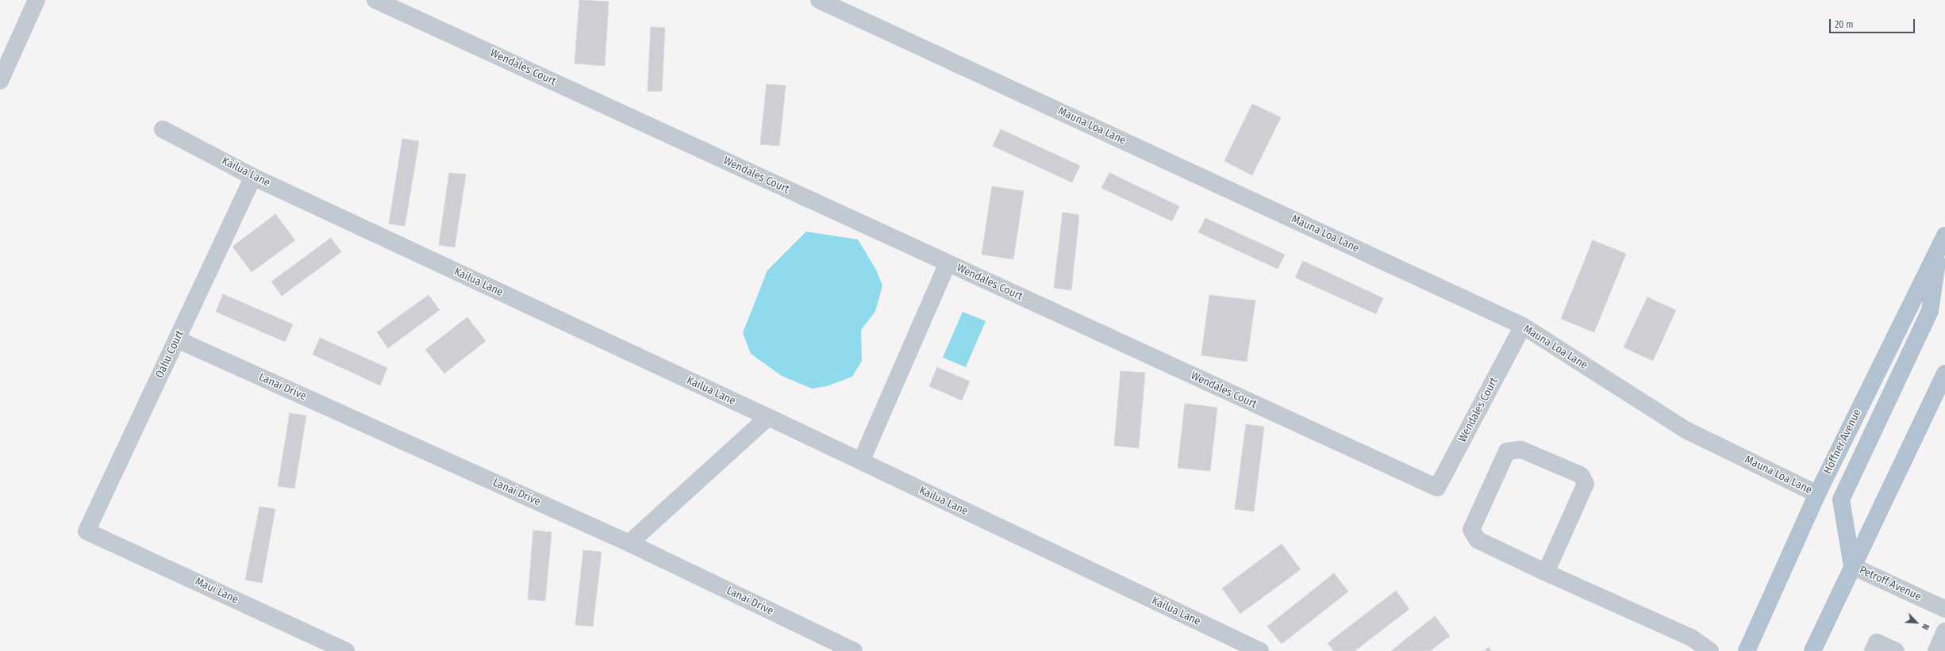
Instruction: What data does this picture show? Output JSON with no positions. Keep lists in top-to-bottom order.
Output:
{
  "streets": {
    "main road": ["Hoffner Avenue"],
    "street": [
      "Wendales Court",
      "Mauna Loa Lane",
      "Kailua Lane",
      "Oahu Court",
      "Lanai Drive",
      "Petroff Avenue",
      "Maui Lane"
    ]
  },
  "crossings": [
    ["Wendales Court", "Mauna Loa Lane"],
    ["Mauna Loa Lane", "Hoffner Avenue"],
    ["Kailua Lane", "Oahu Court"],
    ["Oahu Court", "Lanai Drive"],
    ["Oahu Court", "Maui Lane"]
  ],
  "scale_bar": "20 m",
  "north": "bottom right"
}
